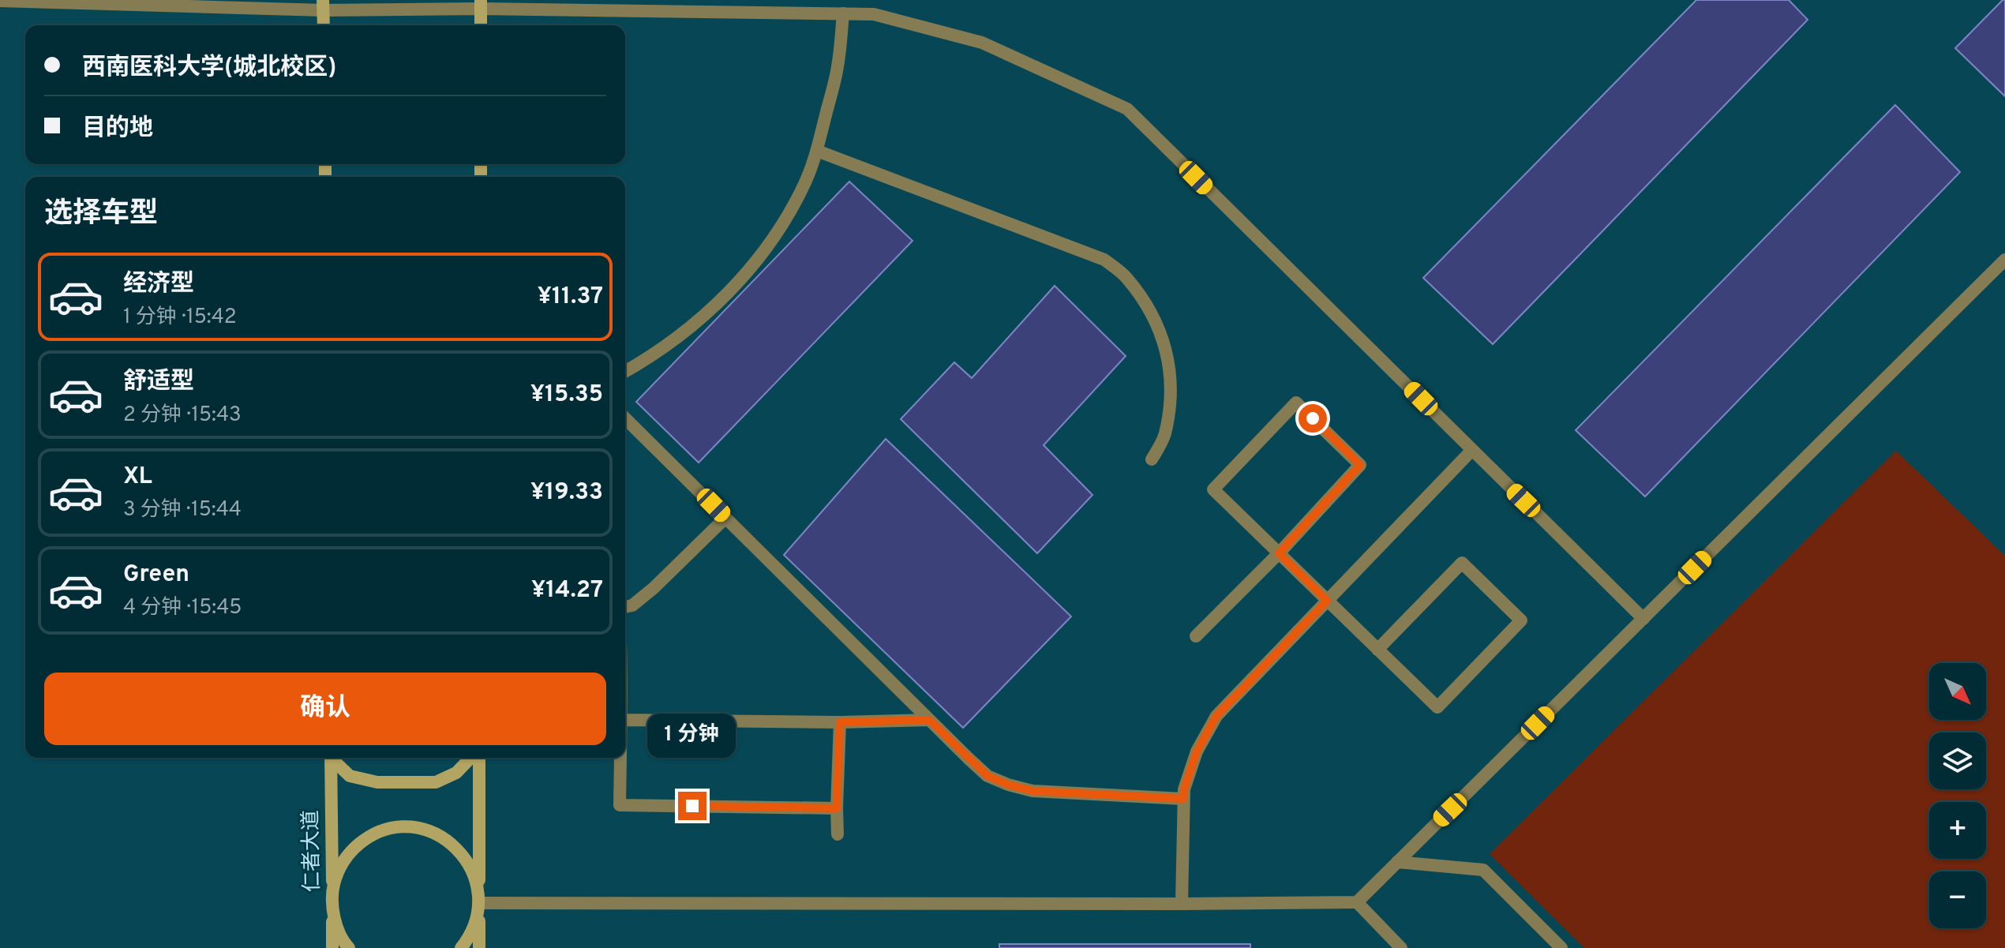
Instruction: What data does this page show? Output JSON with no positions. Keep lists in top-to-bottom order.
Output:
{
  "streets": {
    "street": ["仁者大道"]
  },
  "north": "bottom right",
  "page": {
    "banner": ["西南医科大学(城北校区)", "目的地"],
    "heading": "选择车型",
    "list": [
      {
        "name": "经济型",
        "note": "1 分钟 · 15:42",
        "value": "¥11.37"
      },
      {
        "name": "舒适型",
        "note": "2 分钟 · 15:43",
        "value": "¥15.35"
      },
      {
        "name": "XL",
        "note": "3 分钟 · 15:44",
        "value": "¥19.33"
      },
      {
        "name": "Green",
        "note": "4 分钟 · 15:45",
        "value": "¥14.27"
      }
    ],
    "buttons": "确认",
    "map_buttons": ["+", "−"],
    "bubble": "1 分钟"
  }
}
